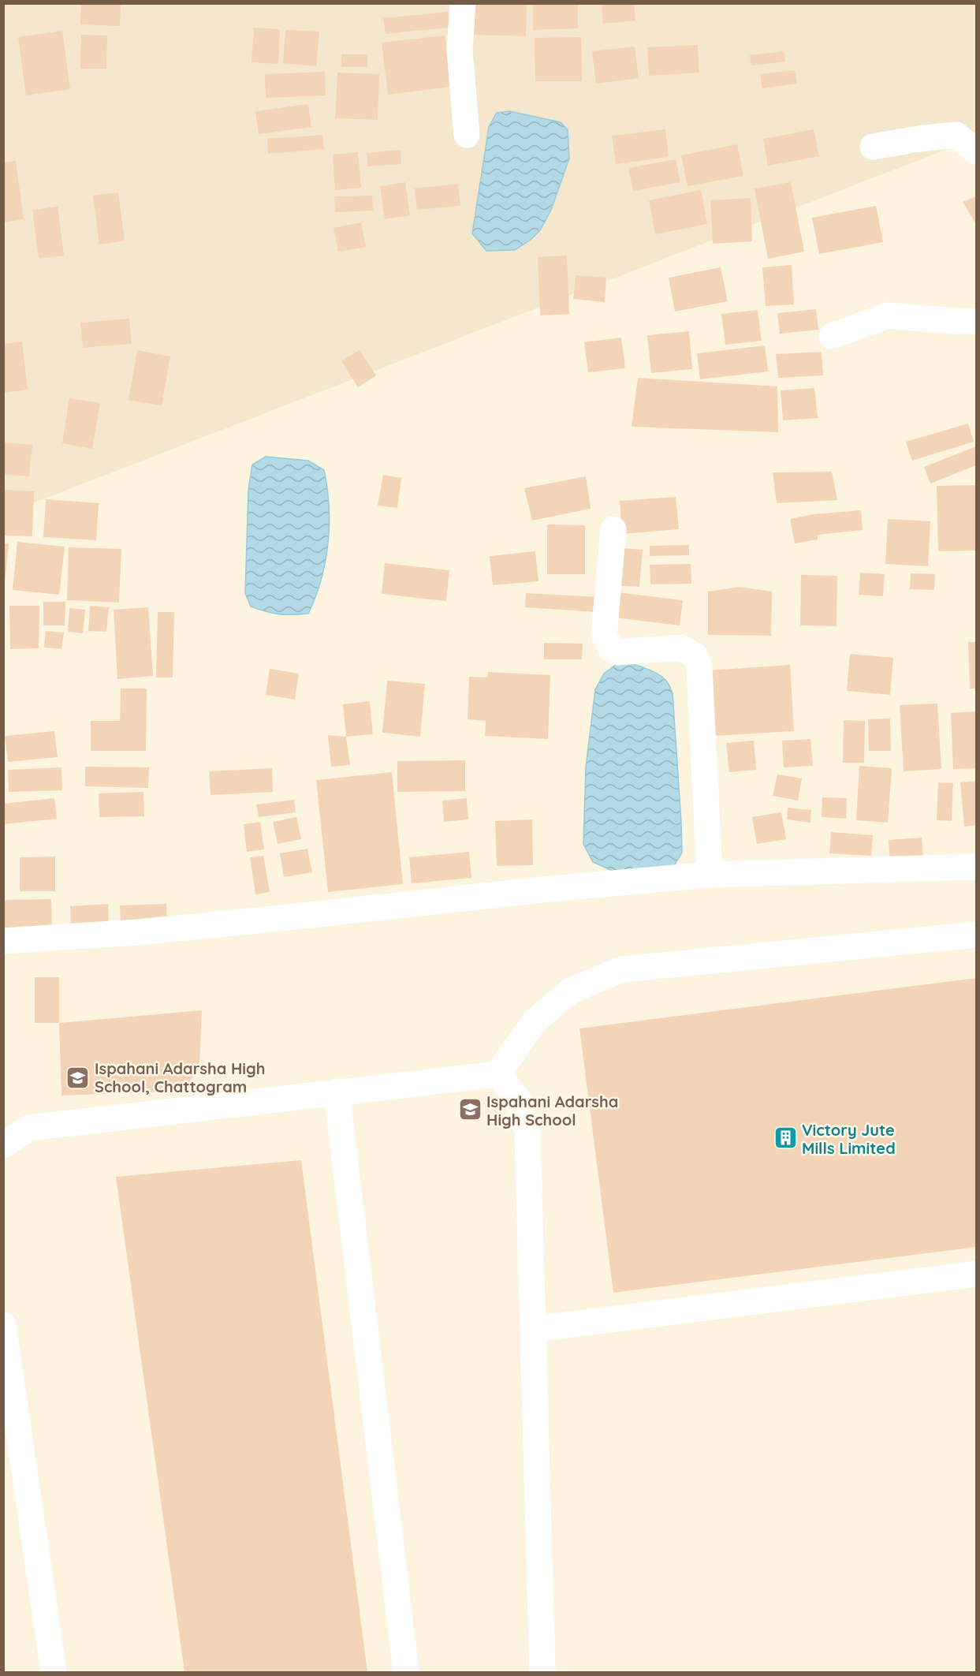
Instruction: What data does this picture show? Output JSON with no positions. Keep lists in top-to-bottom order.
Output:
{
  "places": {
    "school or university": ["Ispahani Adarsha High School, Chattogram", "Ispahani Adarsha High School"],
    "building": ["Victory Jute Mills Limited"]
  }
}
